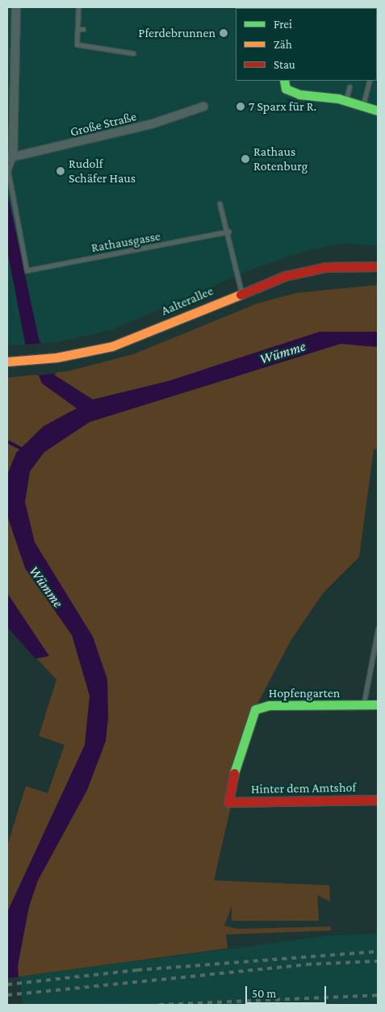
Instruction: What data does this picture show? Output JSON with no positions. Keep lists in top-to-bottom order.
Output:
{
  "streets": {
    "street": [
      "Große Straße",
      "Aalterallee",
      "Hopfengarten",
      "Hinter dem Amtshof"
    ],
    "lane": ["Rathausgasse"]
  },
  "crossings": [
    ["Große Straße", "Rathausgasse"],
    ["Hopfengarten", "Hinter dem Amtshof"]
  ],
  "water": ["Wümme"],
  "places": [
    "Pferdebrunnen",
    "7 Sparx für R.",
    "Rathaus Rotenburg",
    "Rudolf Schäfer Haus"
  ],
  "legend": ["Frei", "Zäh", "Stau"],
  "scale_bar": "50 m"
}
